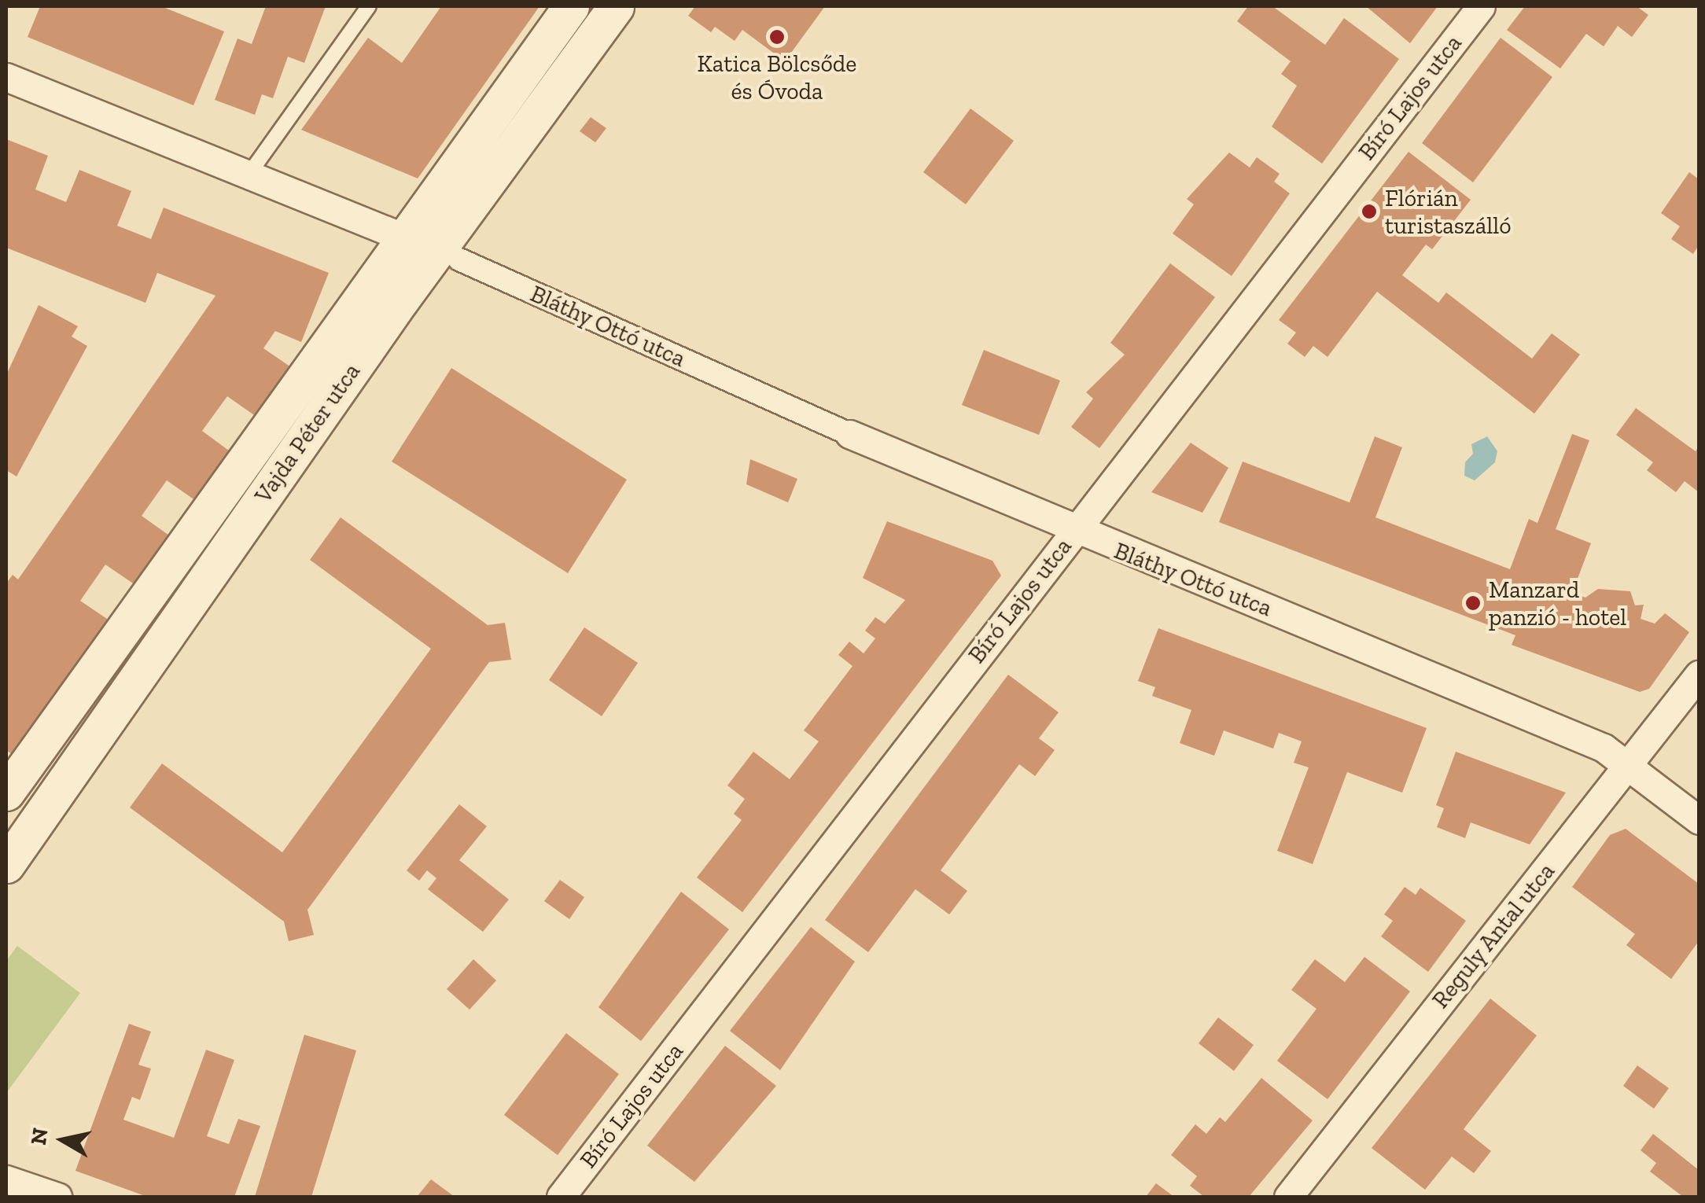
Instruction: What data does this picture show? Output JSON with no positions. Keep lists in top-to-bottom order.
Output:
{
  "streets": {
    "street": [
      "Bíró Lajos utca",
      "Bláthy Ottó utca",
      "Vajda Péter utca",
      "Reguly Antal utca"
    ]
  },
  "crossings": [
    ["Bíró Lajos utca", "Bláthy Ottó utca"],
    ["Bláthy Ottó utca", "Vajda Péter utca"],
    ["Bláthy Ottó utca", "Reguly Antal utca"]
  ],
  "places": ["Katica Bölcsőde és Óvoda", "Flórián turistaszálló", "Manzard panzió - hotel"],
  "north": "left"
}
